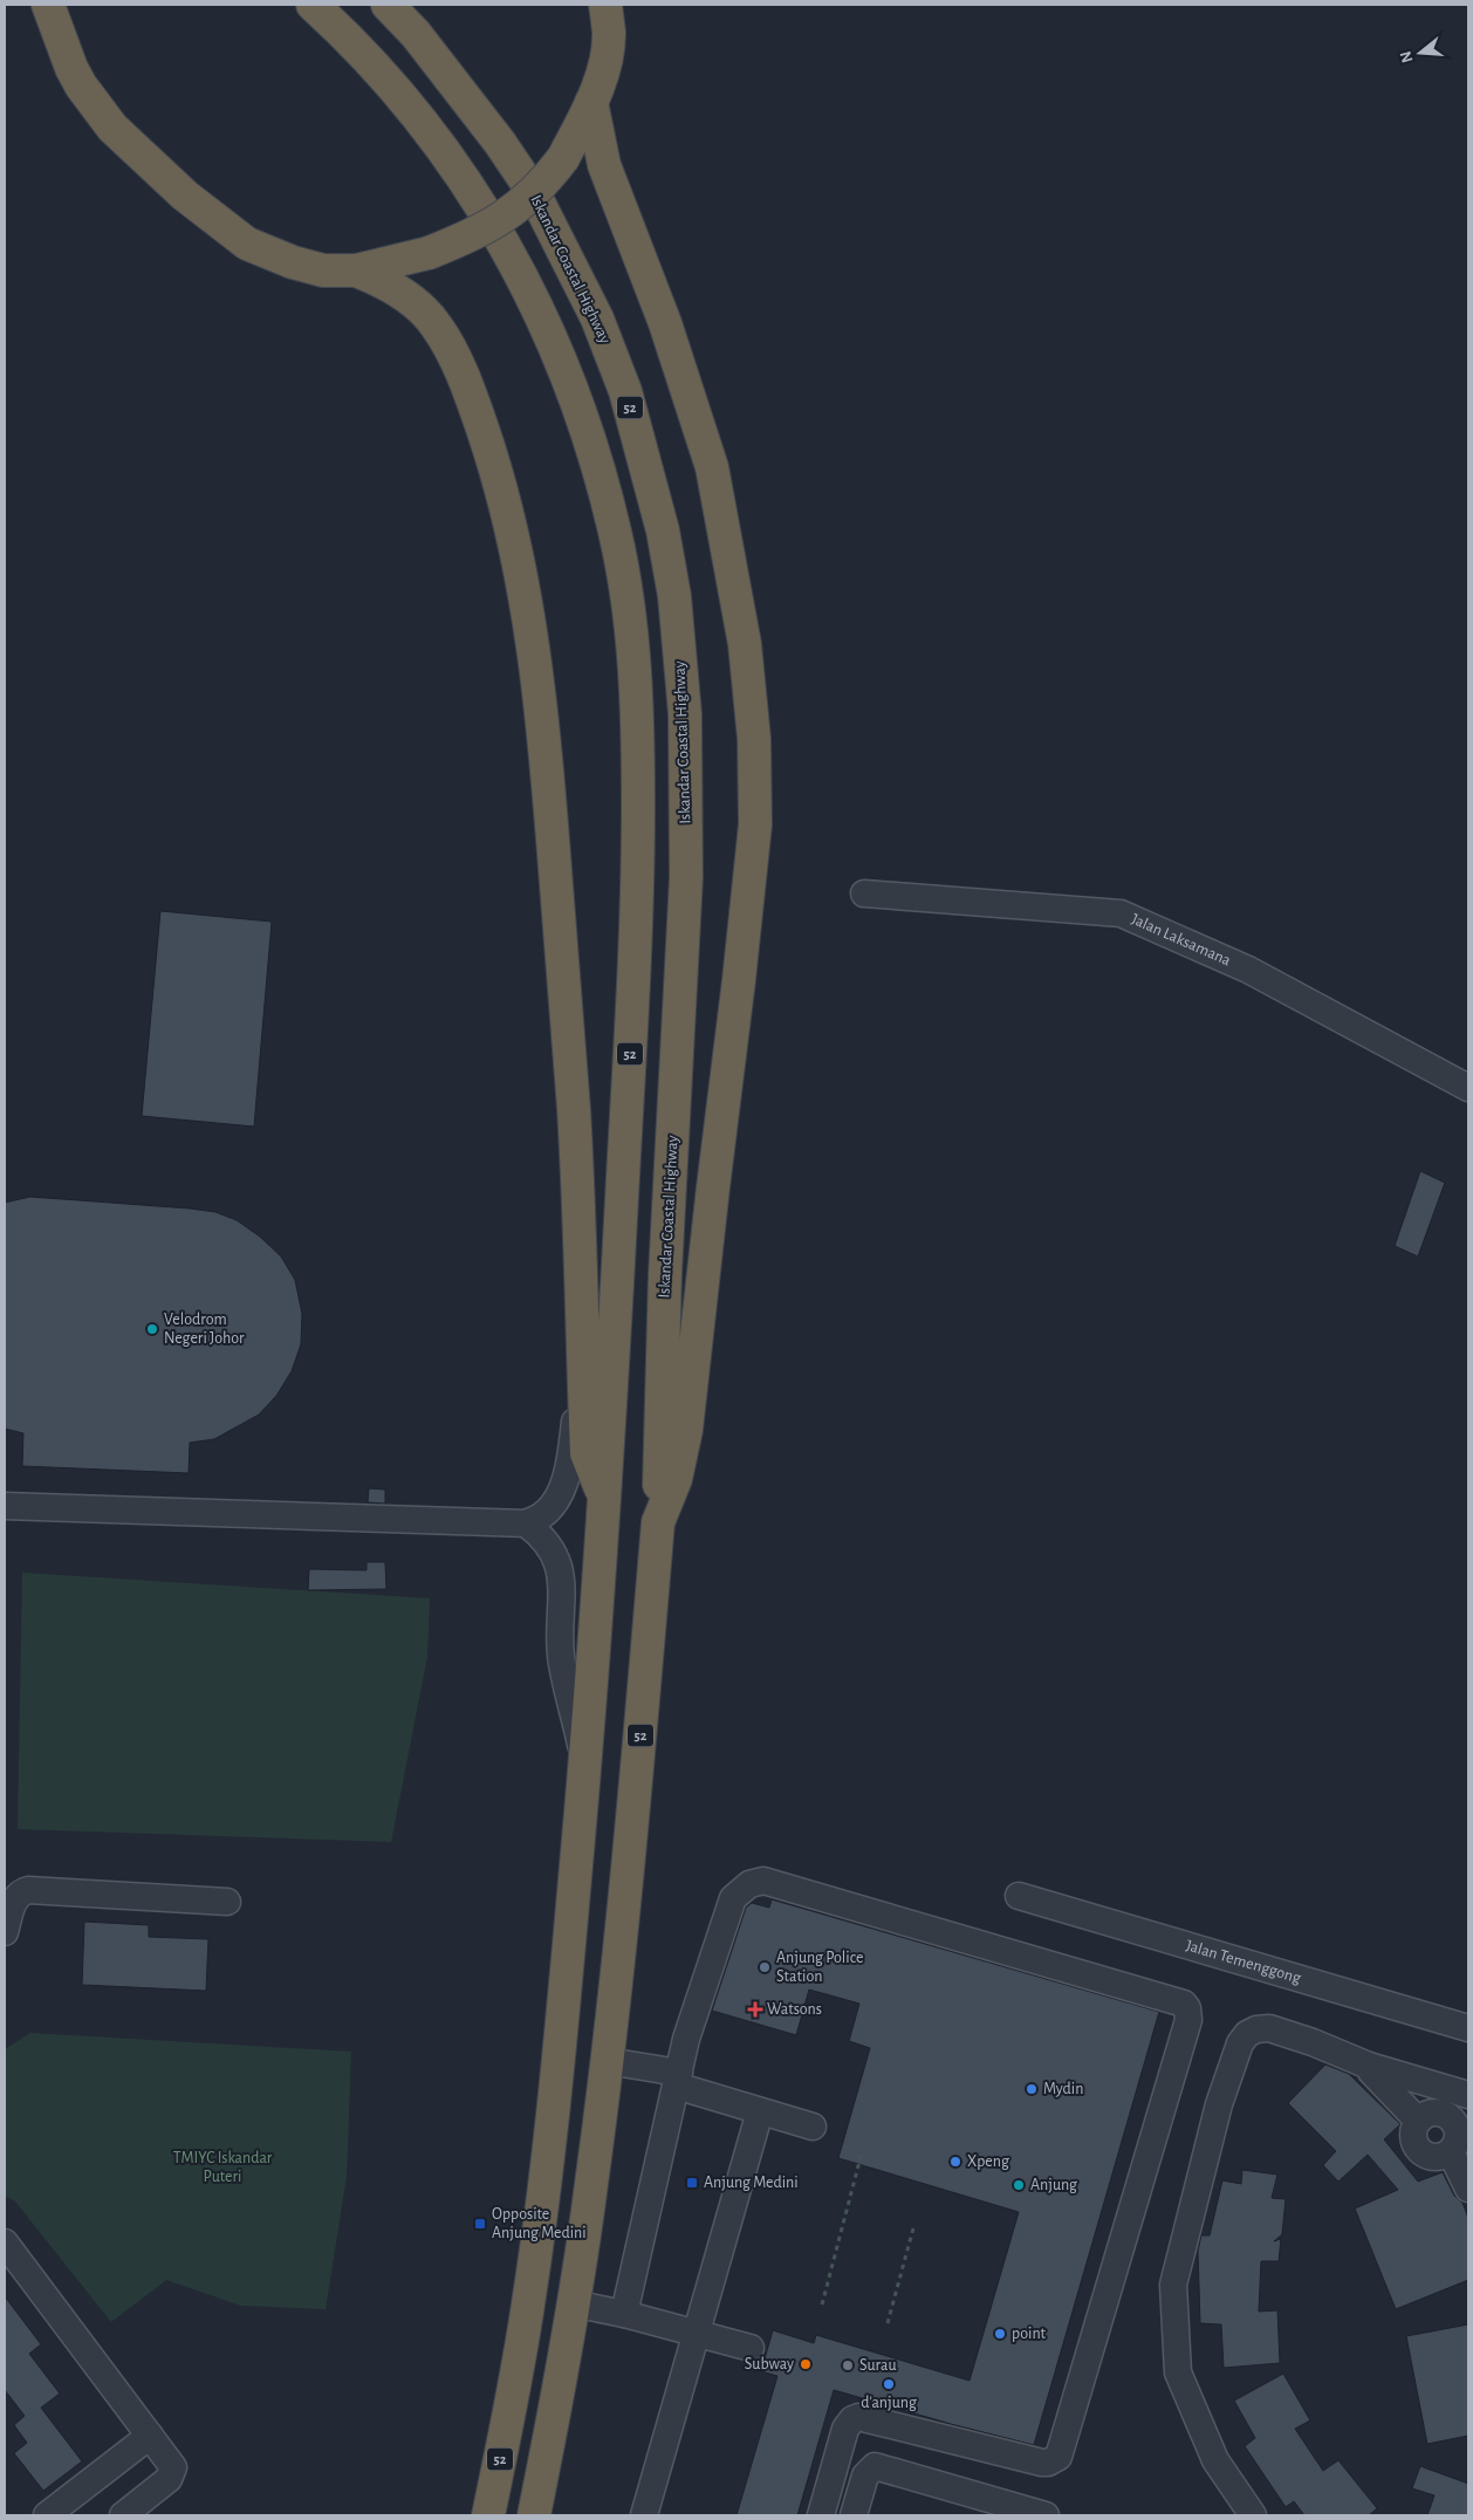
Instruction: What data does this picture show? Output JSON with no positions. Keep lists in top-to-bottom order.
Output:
{
  "streets": {
    "highway": ["Iskandar Coastal Highway", "52"],
    "street": ["Jalan Laksamana", "Jalan Temenggong"]
  },
  "crossings": [
    ["Iskandar Coastal Highway", "52"]
  ],
  "parks": ["TMIYC Iskandar Puteri"],
  "places": {
    "other": [
      "Velodrom Negeri Johor",
      "Anjung Police Station",
      "Mydin",
      "Xpeng",
      "Anjung",
      "point",
      "Subway",
      "Surau",
      "d'anjung"
    ],
    "health": ["Watsons"],
    "transit": ["Anjung Medini", "Opposite Anjung Medini"]
  },
  "north": "left"
}
